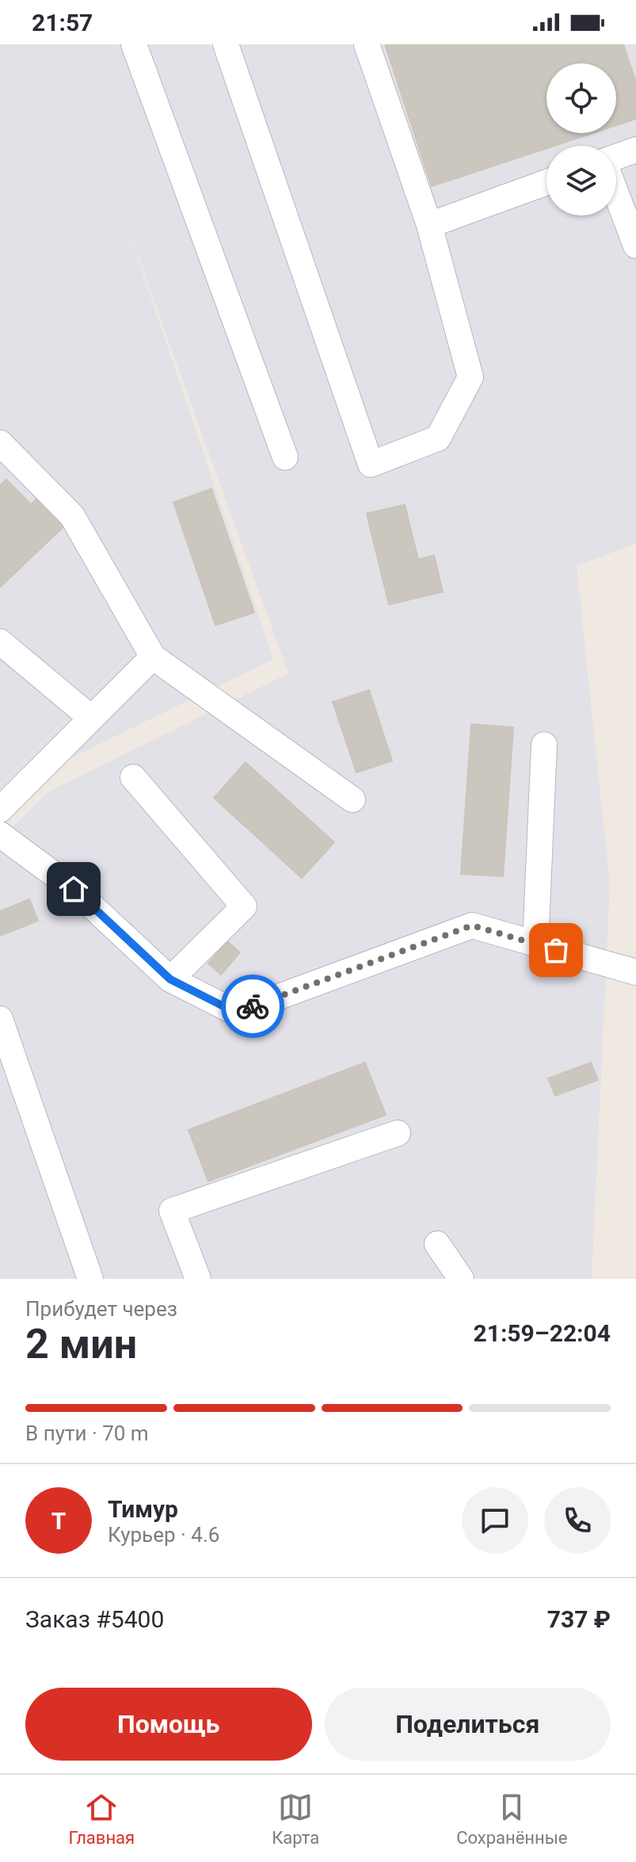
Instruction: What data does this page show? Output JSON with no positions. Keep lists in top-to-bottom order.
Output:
{
  "page": {
    "status": "21:57",
    "heading": ["2 мин", "Прибудет через", "21:59–22:04"],
    "panel": [
      "Тимур",
      "Курьер · 4.6",
      "Заказ #5400",
      "737 ₽"
    ],
    "bar": "В пути · 70 m",
    "round": "Т",
    "buttons": ["Помощь", "Поделиться"],
    "tabs": ["Главная", "Карта", "Сохранённые"]
  }
}
